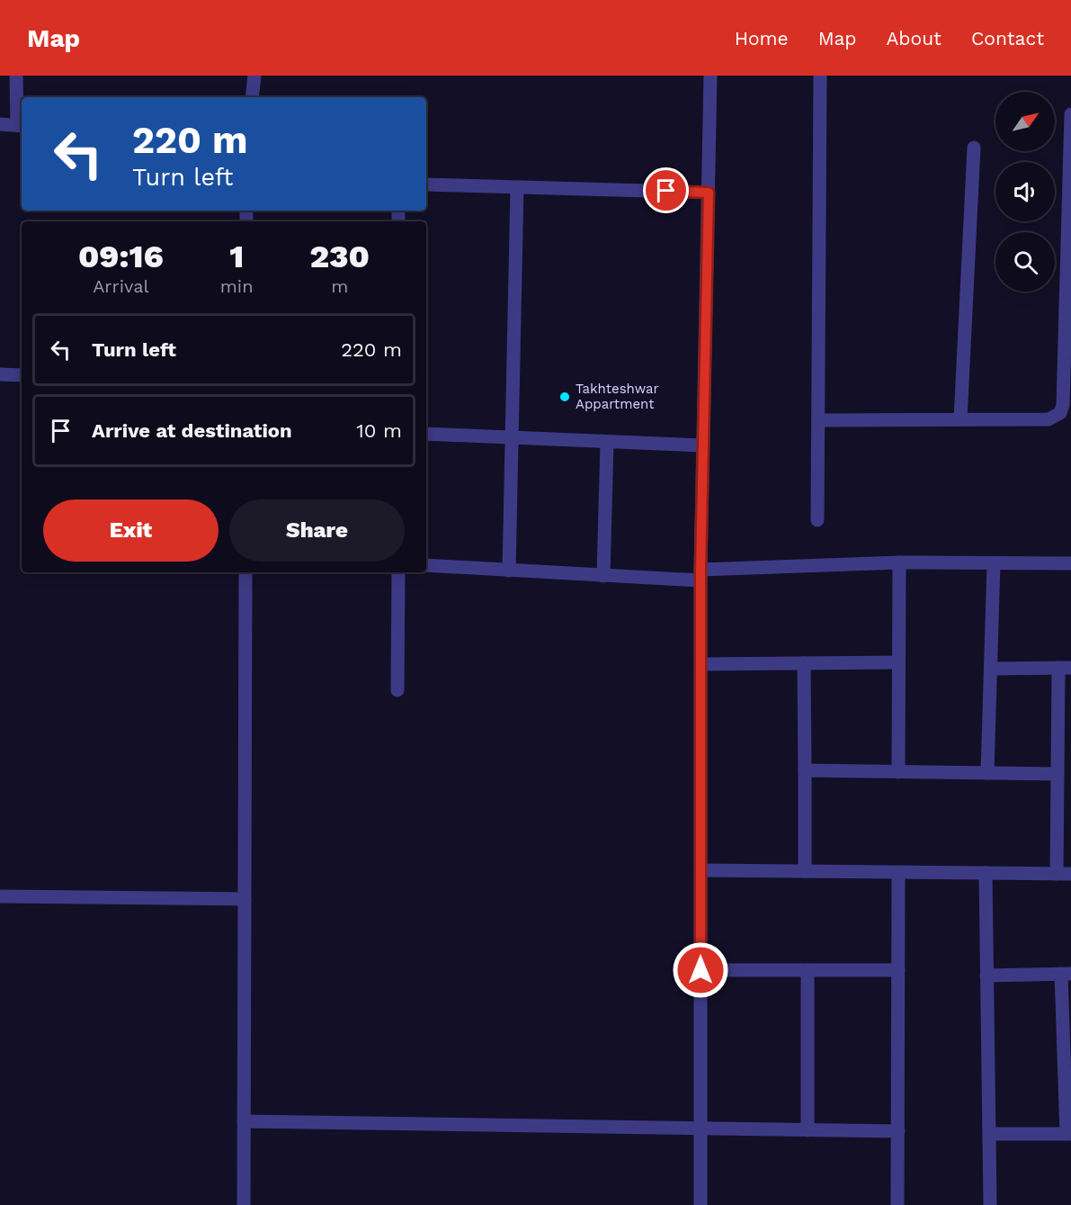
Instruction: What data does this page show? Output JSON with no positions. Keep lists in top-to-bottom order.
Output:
{
  "places": ["Takhteshwar Appartment"],
  "north": "top right",
  "page": {
    "header": "Map",
    "nav": [
      "Home",
      "Map",
      "About",
      "Contact"
    ],
    "turn": ["220 m", "Turn left"],
    "eta": [
      "09:16",
      "Arrival",
      "1",
      "min",
      "230",
      "m"
    ],
    "list": [
      {
        "name": "Turn left",
        "value": "220 m"
      },
      {
        "name": "Arrive at destination",
        "value": "10 m"
      }
    ],
    "buttons": ["Exit", "Share"]
  }
}
